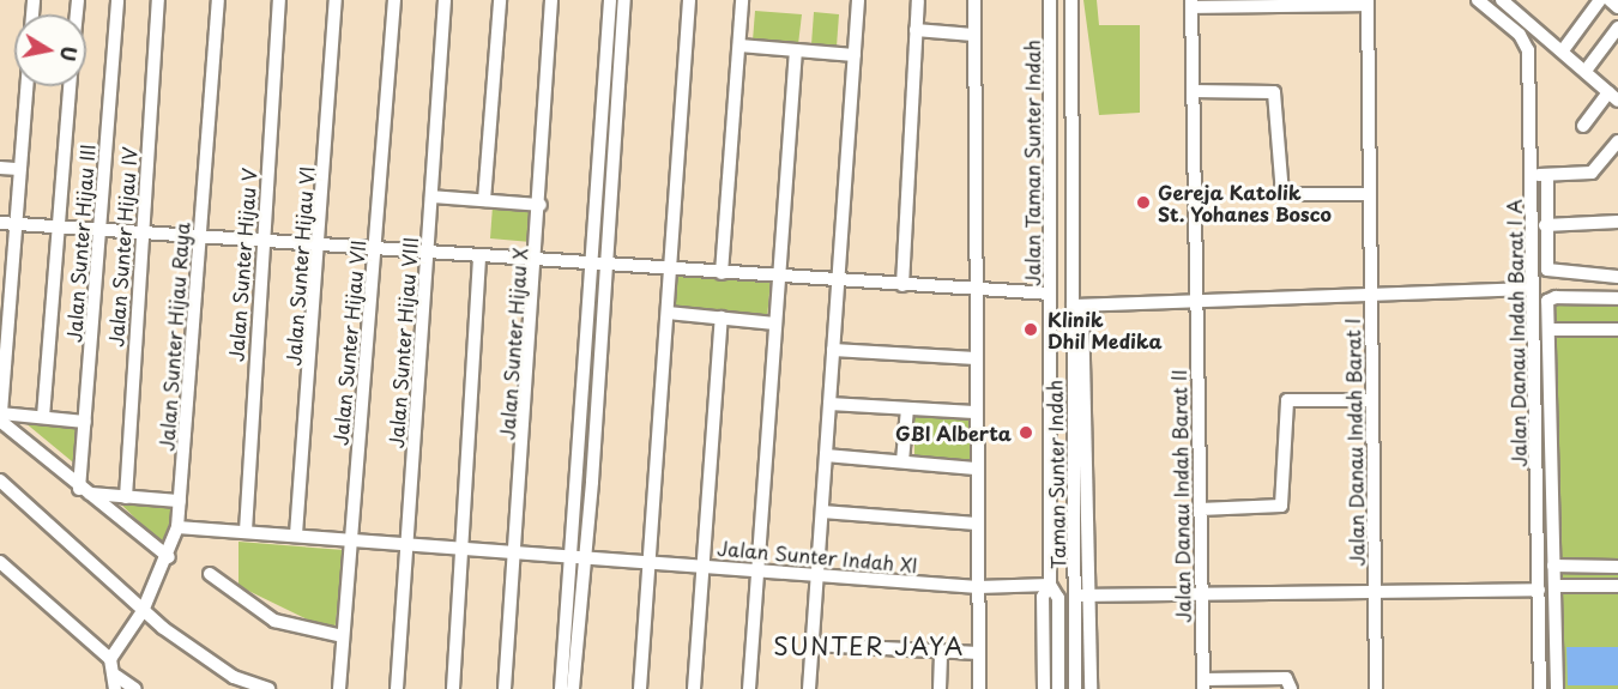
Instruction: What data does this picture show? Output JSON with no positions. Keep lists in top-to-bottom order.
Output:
{
  "streets": {
    "street": [
      "Jalan Taman Sunter Indah",
      "Jalan Sunter Hijau III",
      "Jalan Sunter Hijau IV",
      "Jalan Sunter Hijau V",
      "Jalan Sunter Hijau VI",
      "Jalan Danau Indah Barat I A",
      "Jalan Sunter Hijau Raya",
      "Jalan Sunter Hijau VII",
      "Jalan Sunter Hijau VIII",
      "Jalan Sunter Hijau X",
      "Jalan Danau Indah Barat I",
      "Taman Sunter Indah",
      "Jalan Danau Indah Barat II",
      "Jalan Sunter Indah XI"
    ]
  },
  "crossings": [
    ["Jalan Taman Sunter Indah", "Jalan Sunter Indah XI"],
    ["Jalan Sunter Hijau V", "Jalan Sunter Indah XI"],
    ["Jalan Sunter Hijau VI", "Jalan Sunter Indah XI"],
    ["Jalan Sunter Hijau Raya", "Jalan Sunter Indah XI"],
    ["Jalan Sunter Hijau VII", "Jalan Sunter Indah XI"],
    ["Jalan Sunter Hijau VIII", "Jalan Sunter Indah XI"],
    ["Jalan Sunter Hijau X", "Jalan Sunter Indah XI"]
  ],
  "districts": ["SUNTER JAYA"],
  "places": ["Gereja Katolik St. Yohanes Bosco", "Klinik Dhil Medika", "GBI Alberta"],
  "north": "right"
}
